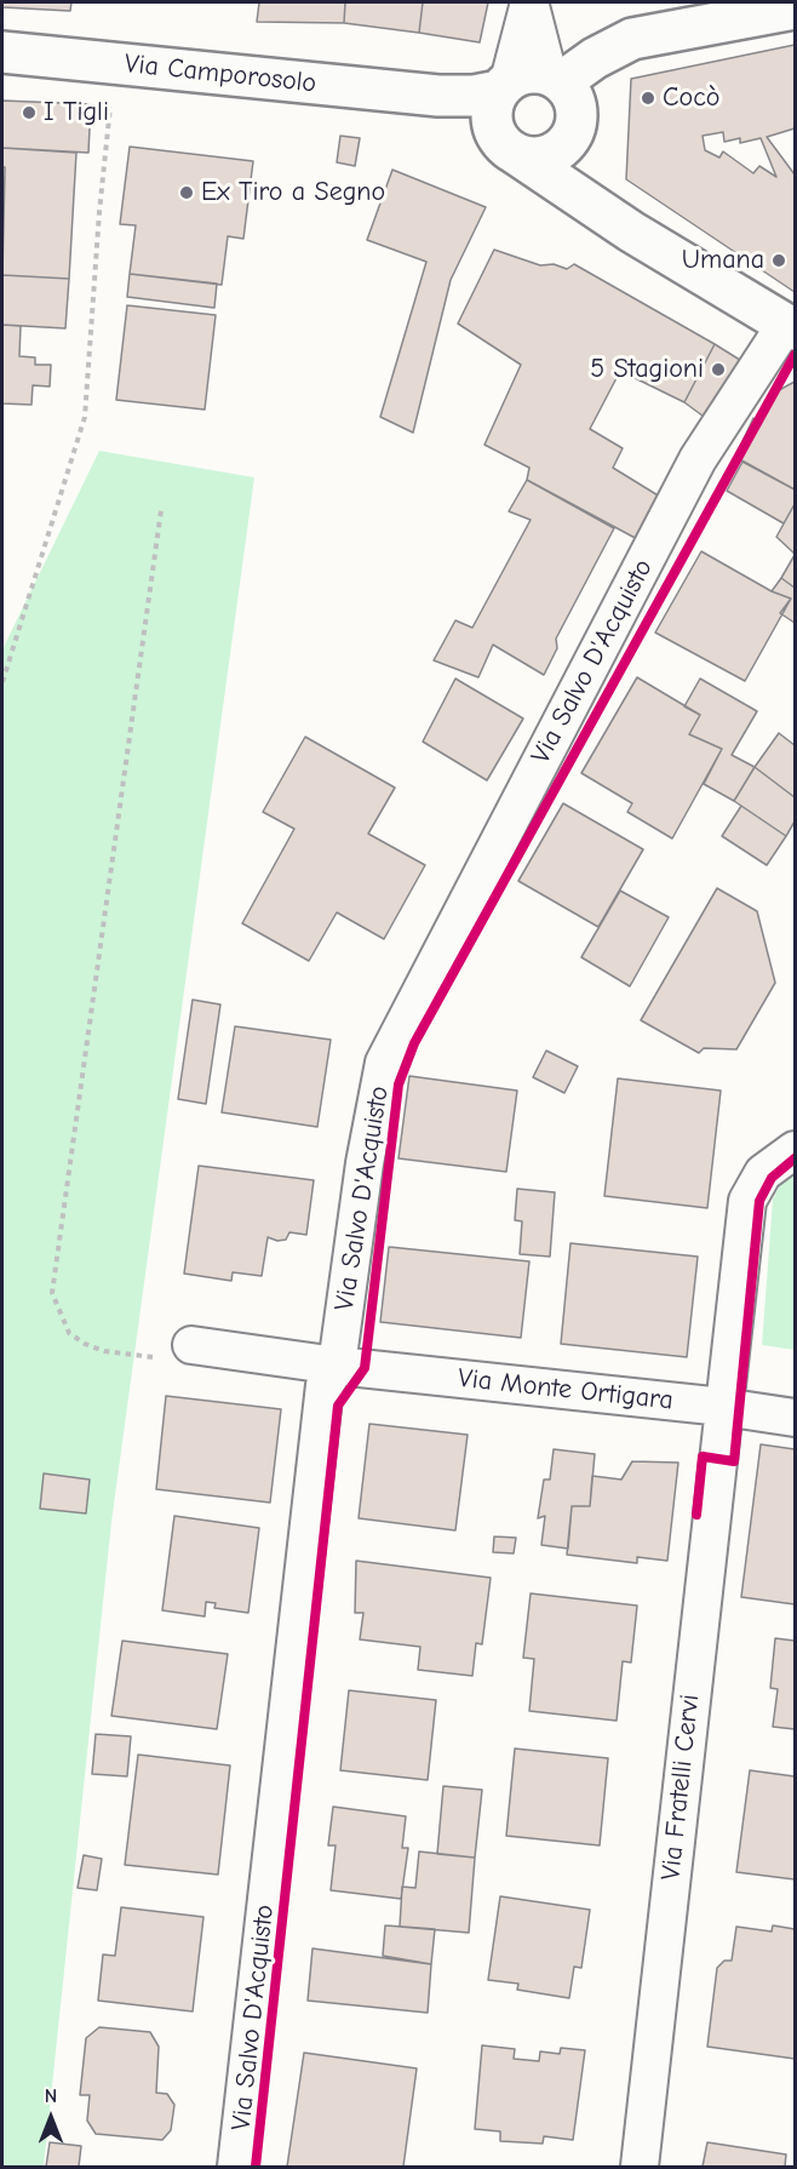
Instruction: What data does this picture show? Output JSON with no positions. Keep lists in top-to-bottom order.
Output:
{
  "streets": {
    "street": [
      "Via Camporosolo",
      "Via Salvo D'Acquisto",
      "Via Monte Ortigara",
      "Via Fratelli Cervi"
    ]
  },
  "crossings": [
    ["Via Salvo D'Acquisto", "Via Monte Ortigara"],
    ["Via Monte Ortigara", "Via Fratelli Cervi"]
  ],
  "places": [
    "Cocò",
    "I Tigli",
    "Ex Tiro a Segno",
    "Umana",
    "5 Stagioni"
  ],
  "north": "top"
}
